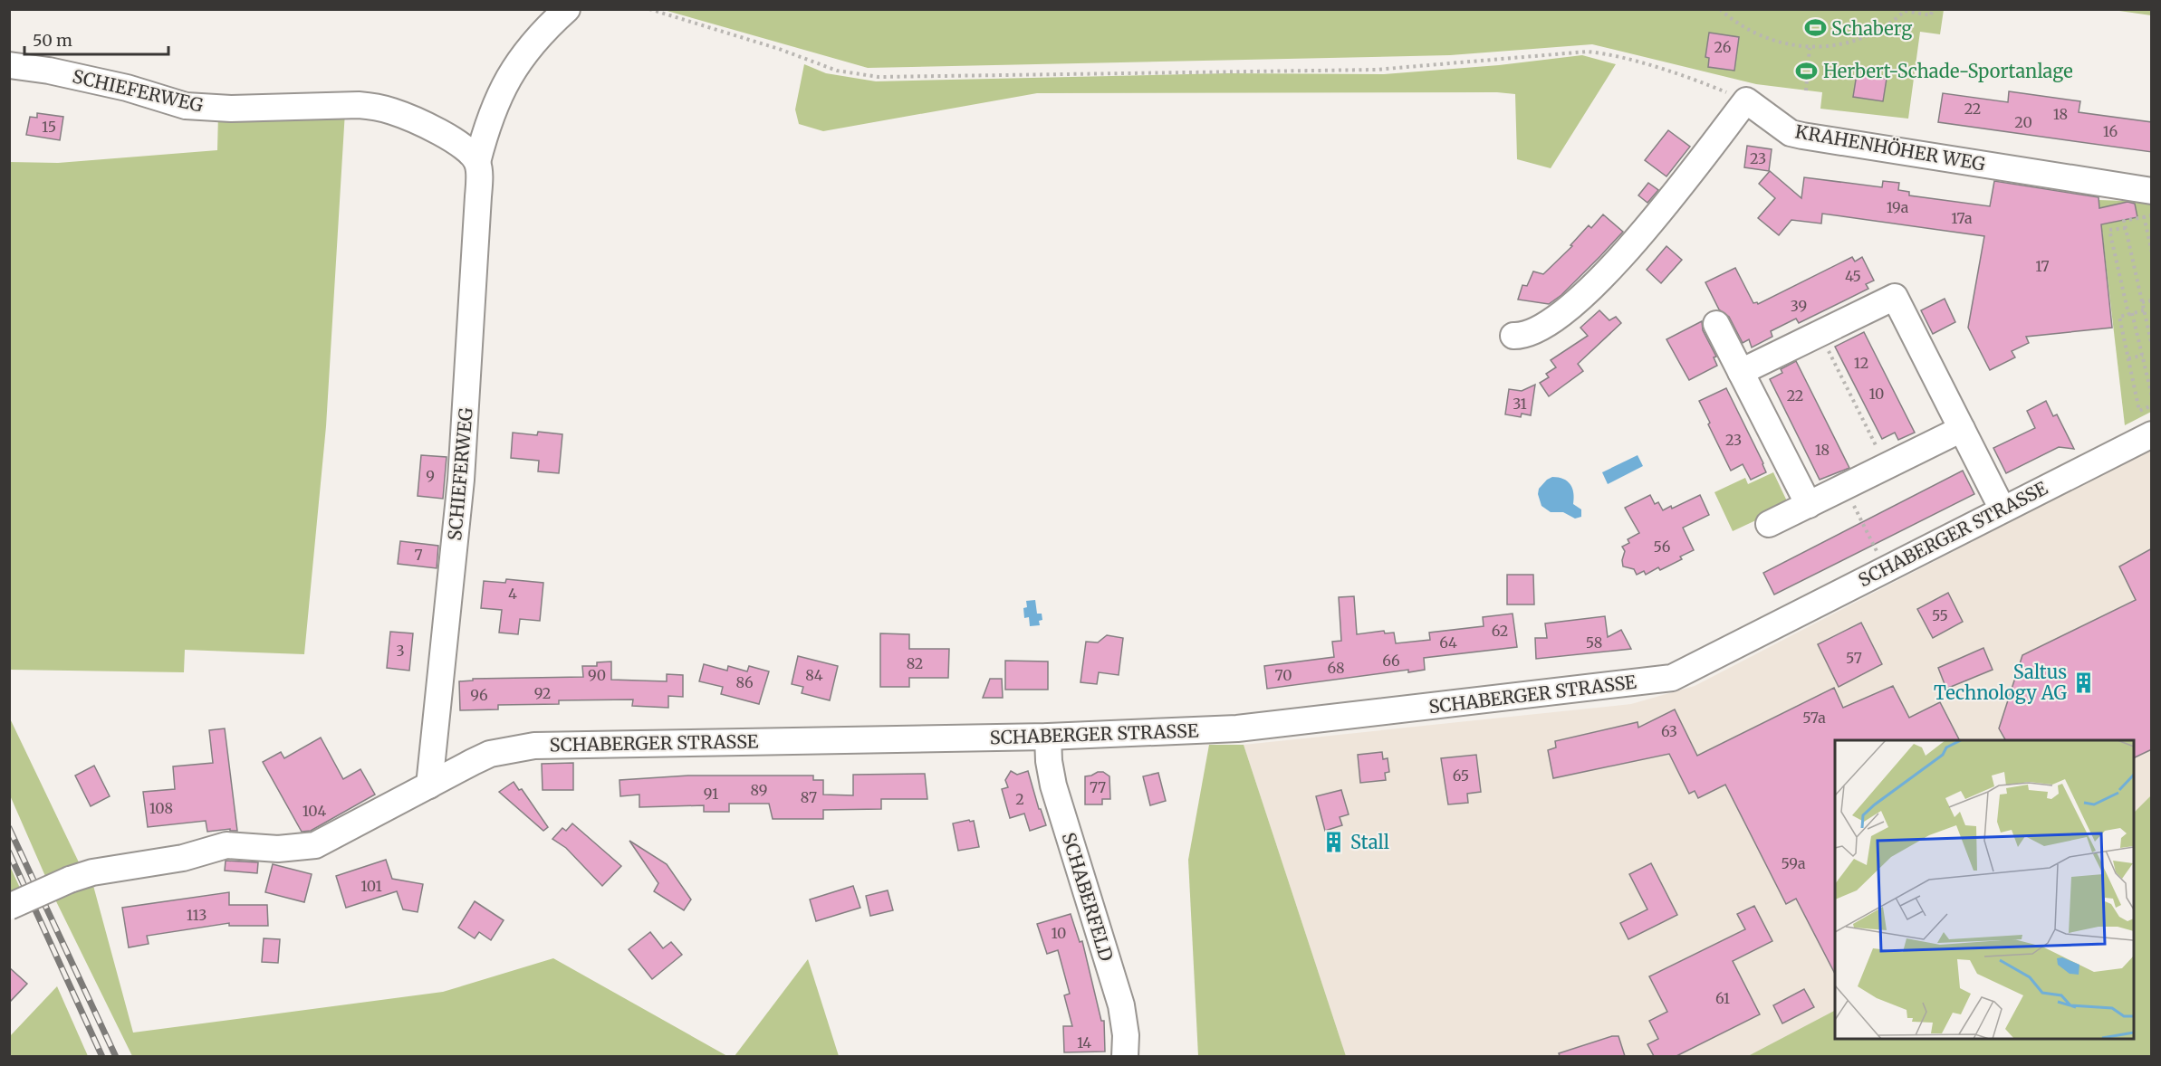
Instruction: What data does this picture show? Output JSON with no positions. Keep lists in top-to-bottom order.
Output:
{
  "streets": {
    "street": [
      "SCHIEFERWEG",
      "KRAHENHÖHER WEG",
      "SCHABERGER STRASSE",
      "SCHABERFELD"
    ]
  },
  "crossings": [
    ["SCHIEFERWEG", "SCHABERGER STRASSE"],
    ["SCHABERGER STRASSE", "SCHABERFELD"]
  ],
  "places": {
    "sports": ["Schaberg", "Herbert-Schade-Sportanlage"],
    "building": ["Saltus Technology AG", "Stall"]
  },
  "house_numbers": [
    "26",
    "22",
    "18",
    "20",
    "15",
    "16",
    "23",
    "19a",
    "17a",
    "17",
    "45",
    "39",
    "12",
    "10",
    "22",
    "31",
    "23",
    "18",
    "9",
    "56",
    "7",
    "4",
    "55",
    "62",
    "64",
    "58",
    "3",
    "57",
    "66",
    "82",
    "68",
    "90",
    "84",
    "70",
    "86",
    "92",
    "96",
    "57a",
    "63",
    "65",
    "77",
    "89",
    "91",
    "87",
    "2",
    "108",
    "104",
    "59a",
    "101",
    "113",
    "10",
    "61",
    "14"
  ],
  "scale_bar": "50 m"
}
